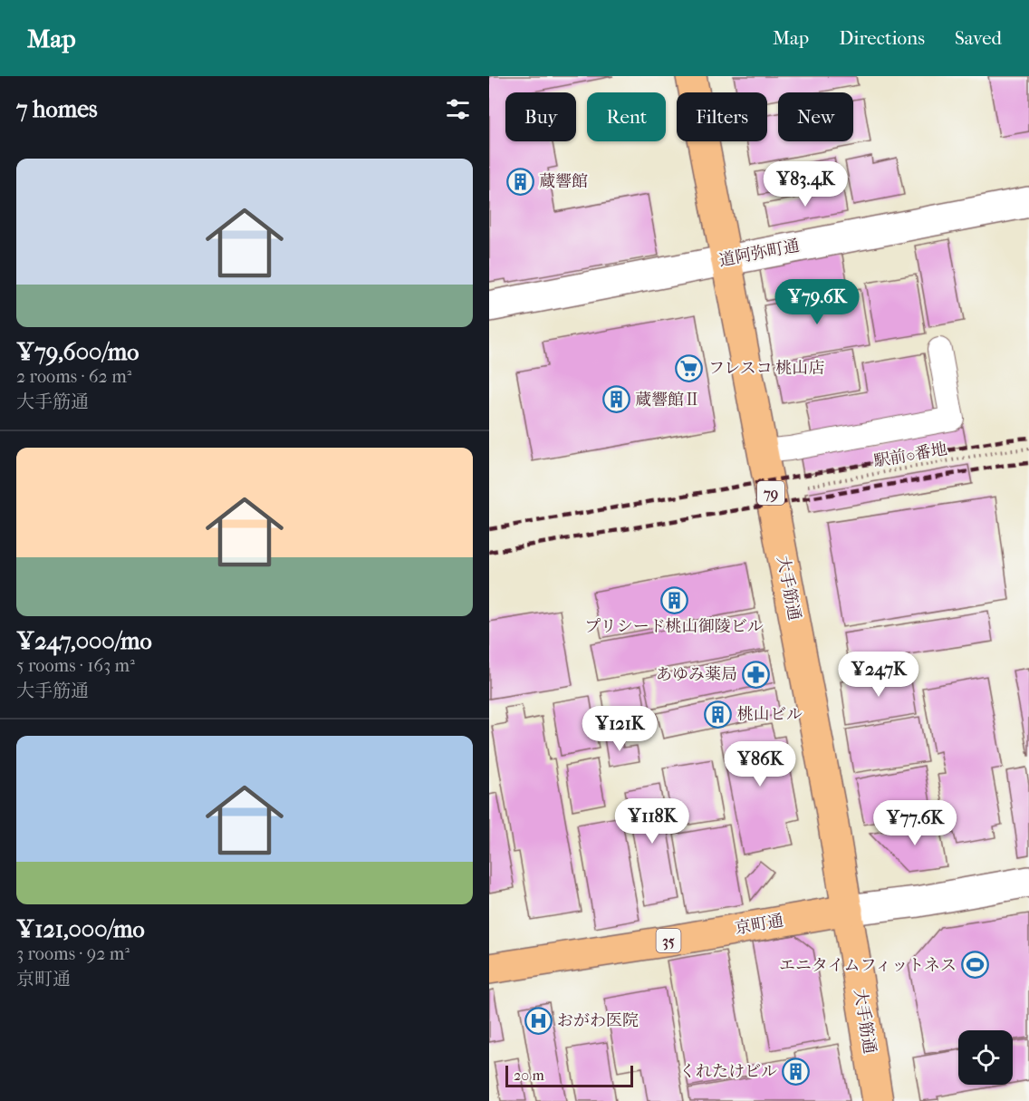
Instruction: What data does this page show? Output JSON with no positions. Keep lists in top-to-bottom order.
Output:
{
  "streets": {
    "main road": [
      "79",
      "大手筋通",
      "京町通",
      "35"
    ],
    "street": ["道阿弥町通"],
    "path": ["駅前0番地"]
  },
  "crossings": [
    ["道阿弥町通", "大手筋通"],
    ["大手筋通", "京町通"]
  ],
  "places": {
    "building": [
      "蔵響館",
      "蔵響館Ⅱ",
      "プリシード桃山御陵ビル",
      "桃山ビル",
      "くれたけビル"
    ],
    "supermarket": ["フレスコ 桃山店"],
    "pharmacy": ["あゆみ薬局"],
    "sports": ["エニタイムフィットネス"],
    "hospital": ["おがわ医院"]
  },
  "scale_bar": "20 m",
  "page": {
    "header": "Map",
    "nav": ["Map", "Directions", "Saved"],
    "heading": "7 homes",
    "chip": [
      "Buy",
      "Rent",
      "Filters",
      "New"
    ],
    "list": [
      {
        "name": "¥79,600/mo",
        "note": "2 rooms · 62 m² · 大手筋通"
      },
      {
        "name": "¥247,000/mo",
        "note": "5 rooms · 163 m² · 大手筋通"
      },
      {
        "name": "¥121,000/mo",
        "note": "3 rooms · 92 m² · 京町通"
      }
    ],
    "price": [
      "¥83.4K",
      "¥79.6K",
      "¥247K",
      "¥121K",
      "¥86K",
      "¥118K",
      "¥77.6K"
    ],
    "scale": "20 m"
  }
}
